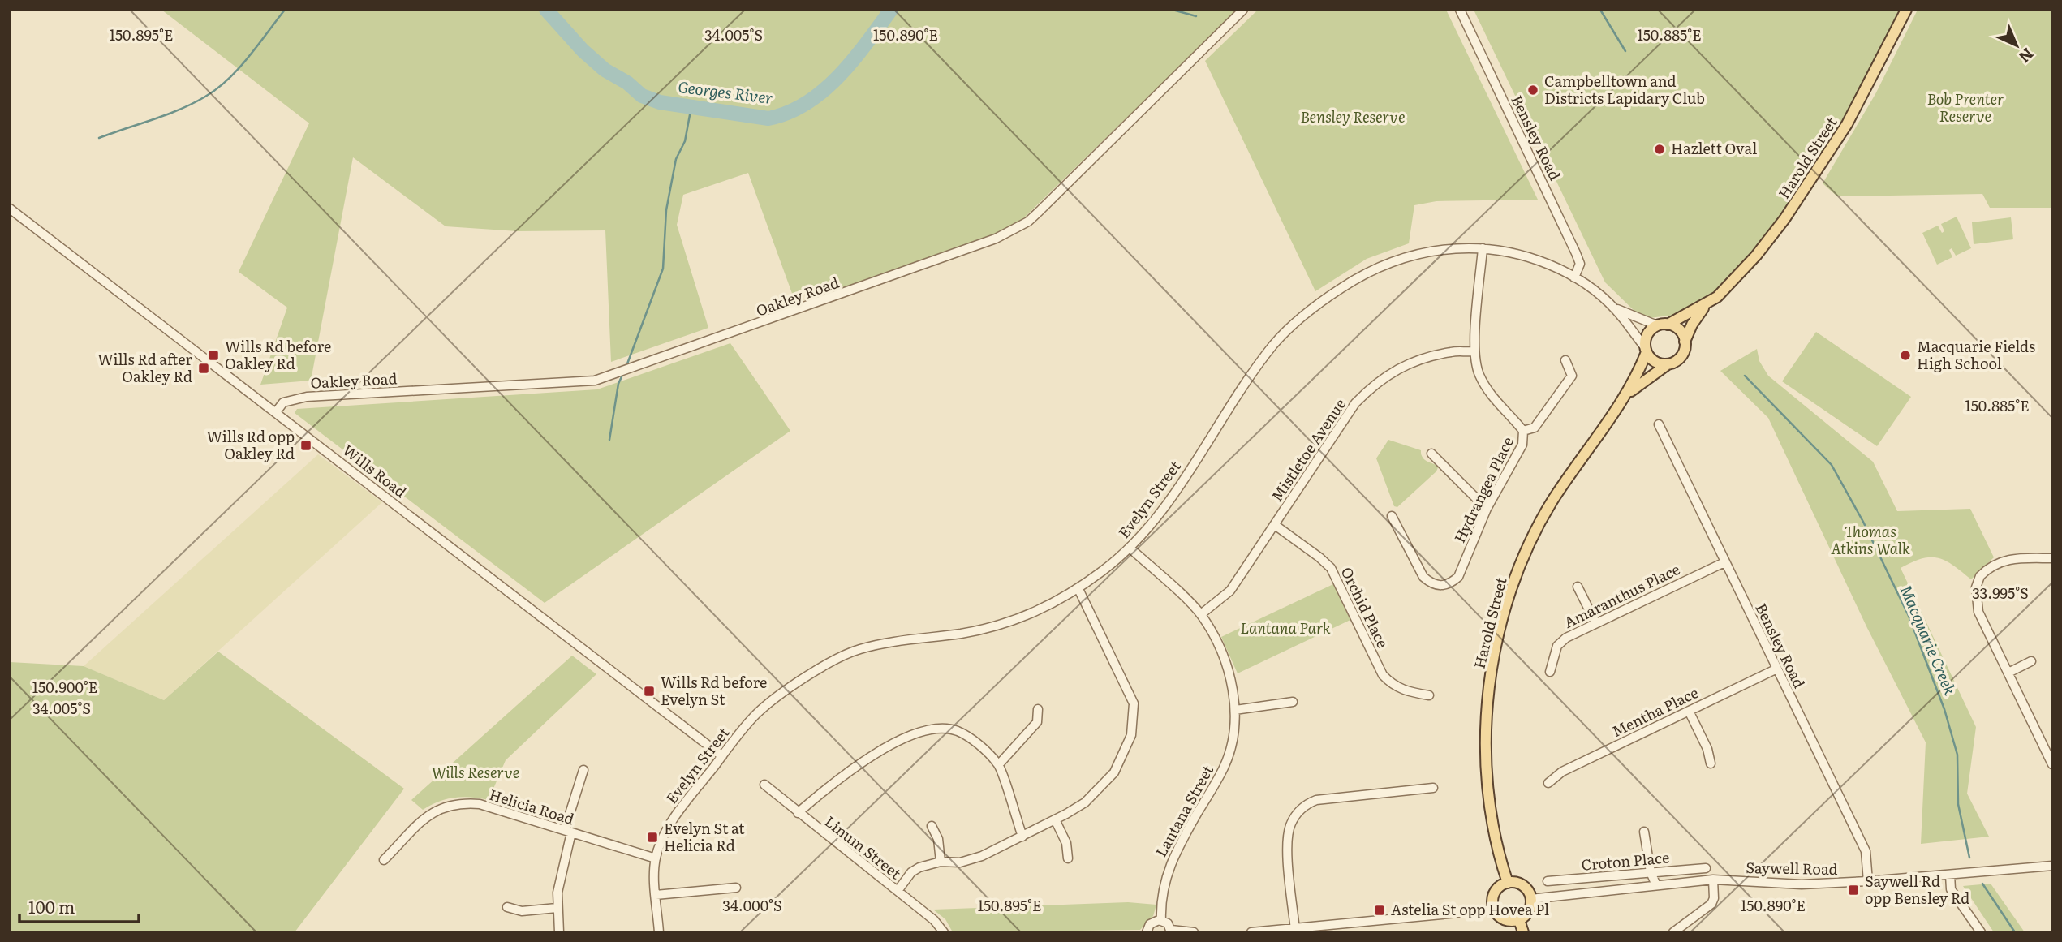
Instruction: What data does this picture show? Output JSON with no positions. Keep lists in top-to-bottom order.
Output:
{
  "streets": {
    "main road": ["Harold Street"],
    "street": [
      "Bensley Road",
      "Oakley Road",
      "Mistletoe Avenue",
      "Wills Road",
      "Hydrangea Place",
      "Evelyn Street",
      "Amaranthus Place",
      "Orchid Place",
      "Mentha Place",
      "Helicia Road",
      "Lantana Street",
      "Linum Street",
      "Croton Place",
      "Saywell Road"
    ]
  },
  "crossings": [
    ["Bensley Road", "Evelyn Street"],
    ["Bensley Road", "Amaranthus Place"],
    ["Bensley Road", "Mentha Place"],
    ["Bensley Road", "Saywell Road"],
    ["Harold Street", "Evelyn Street"],
    ["Harold Street", "Saywell Road"],
    ["Oakley Road", "Wills Road"],
    ["Mistletoe Avenue", "Orchid Place"],
    ["Mistletoe Avenue", "Lantana Street"],
    ["Wills Road", "Evelyn Street"],
    ["Evelyn Street", "Helicia Road"],
    ["Evelyn Street", "Lantana Street"]
  ],
  "water": ["Georges River", "Macquarie Creek"],
  "parks": [
    "Bob Prenter Reserve",
    "Bensley Reserve",
    "Thomas Atkins Walk",
    "Lantana Park",
    "Wills Reserve"
  ],
  "places": {
    "other": ["Campbelltown and Districts Lapidary Club", "Hazlett Oval", "Macquarie Fields High School"],
    "transit": [
      "Wills Rd before Oakley Rd",
      "Wills Rd after Oakley Rd",
      "Wills Rd opp Oakley Rd",
      "Wills Rd before Evelyn St",
      "Evelyn St at Helicia Rd",
      "Saywell Rd opp Bensley Rd",
      "Astelia St opp Hovea Pl"
    ]
  },
  "scale_bar": "100 m",
  "north": "bottom right",
  "coordinates": [
    "34.005°S",
    "150.895°E",
    "150.890°E",
    "150.885°E",
    "33.995°S",
    "150.900°E",
    "34.000°S"
  ]
}
